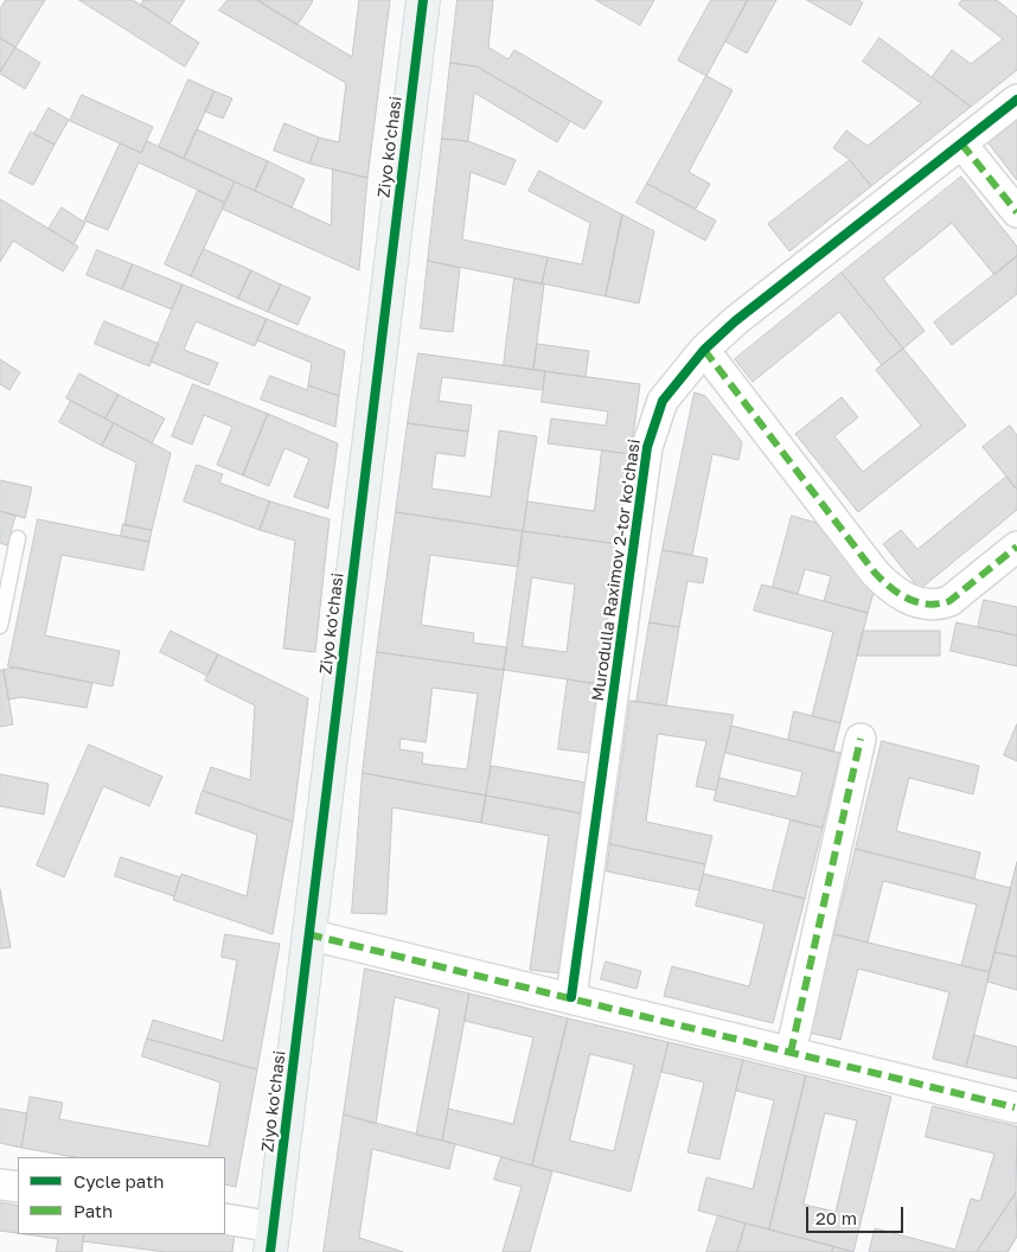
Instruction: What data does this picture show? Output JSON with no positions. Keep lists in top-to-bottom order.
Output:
{
  "streets": {
    "street": ["Ziyo koʻchasi", "Murodulla Raximov 2-tor koʻchasi"]
  },
  "legend": ["Cycle path", "Path"],
  "scale_bar": "20 m"
}
